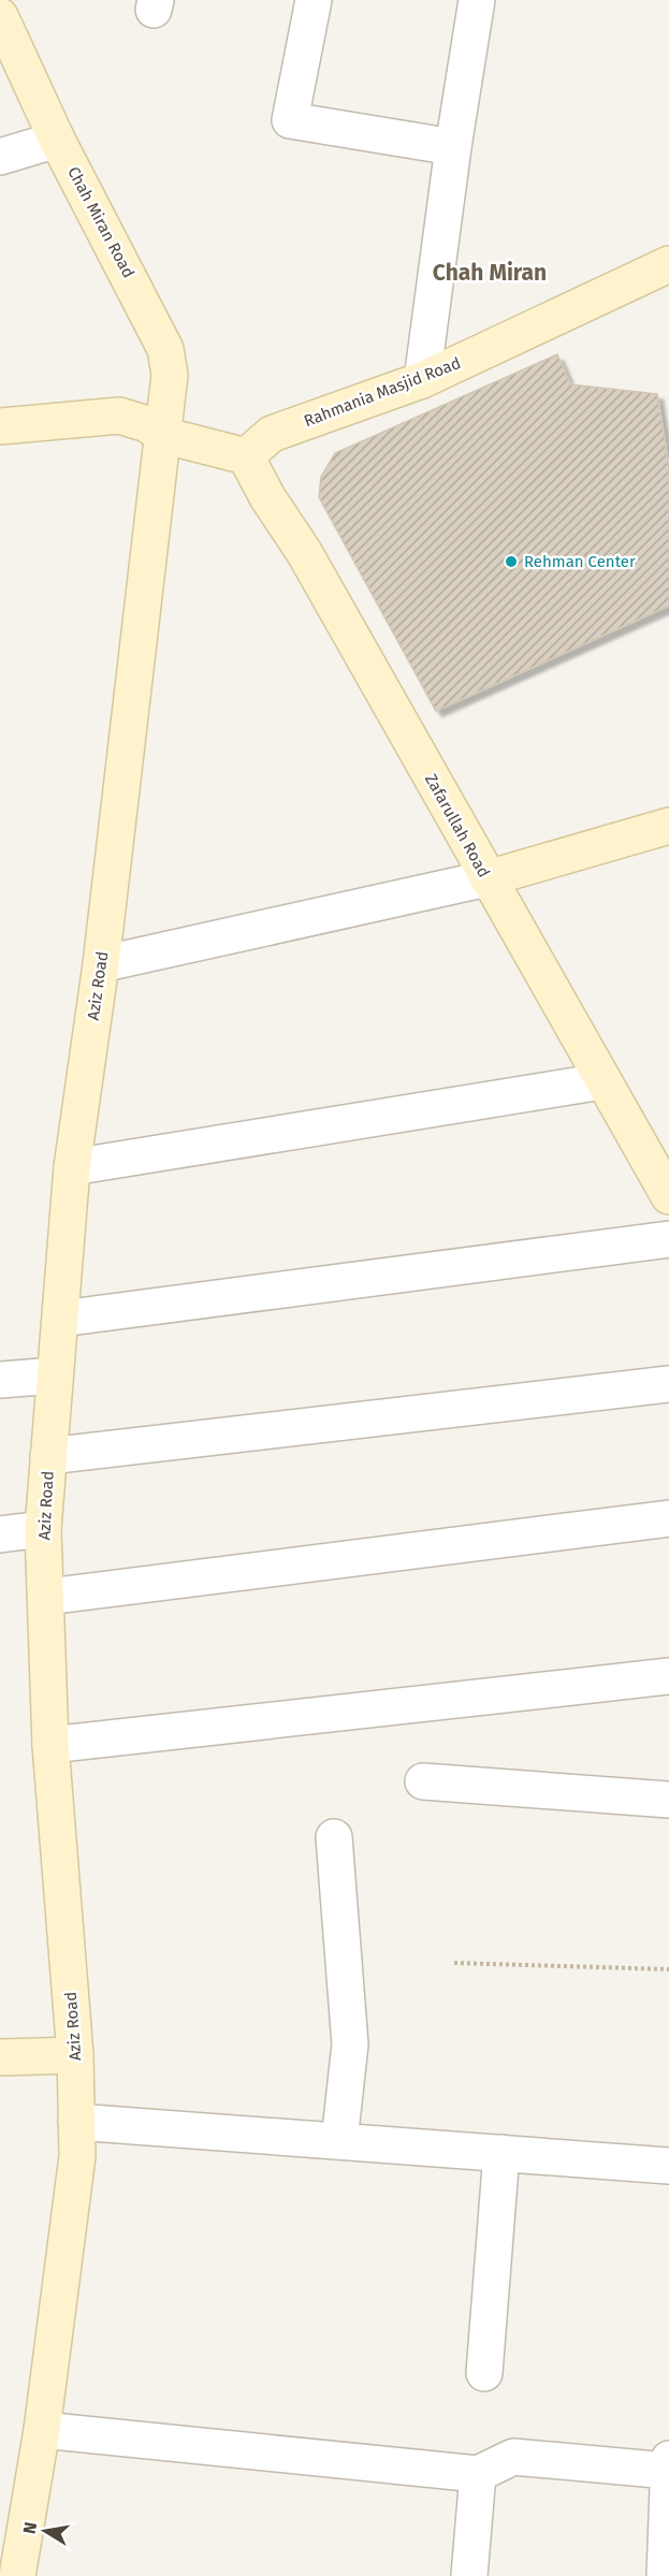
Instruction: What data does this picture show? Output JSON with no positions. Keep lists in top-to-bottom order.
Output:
{
  "streets": {
    "main road": [
      "Chah Miran Road",
      "Rahmania Masjid Road",
      "Zafarullah Road",
      "Aziz Road"
    ]
  },
  "crossings": [
    ["Chah Miran Road", "Aziz Road"],
    ["Rahmania Masjid Road", "Zafarullah Road"]
  ],
  "districts": ["Chah Miran"],
  "places": ["Rehman Center"],
  "north": "left"
}
